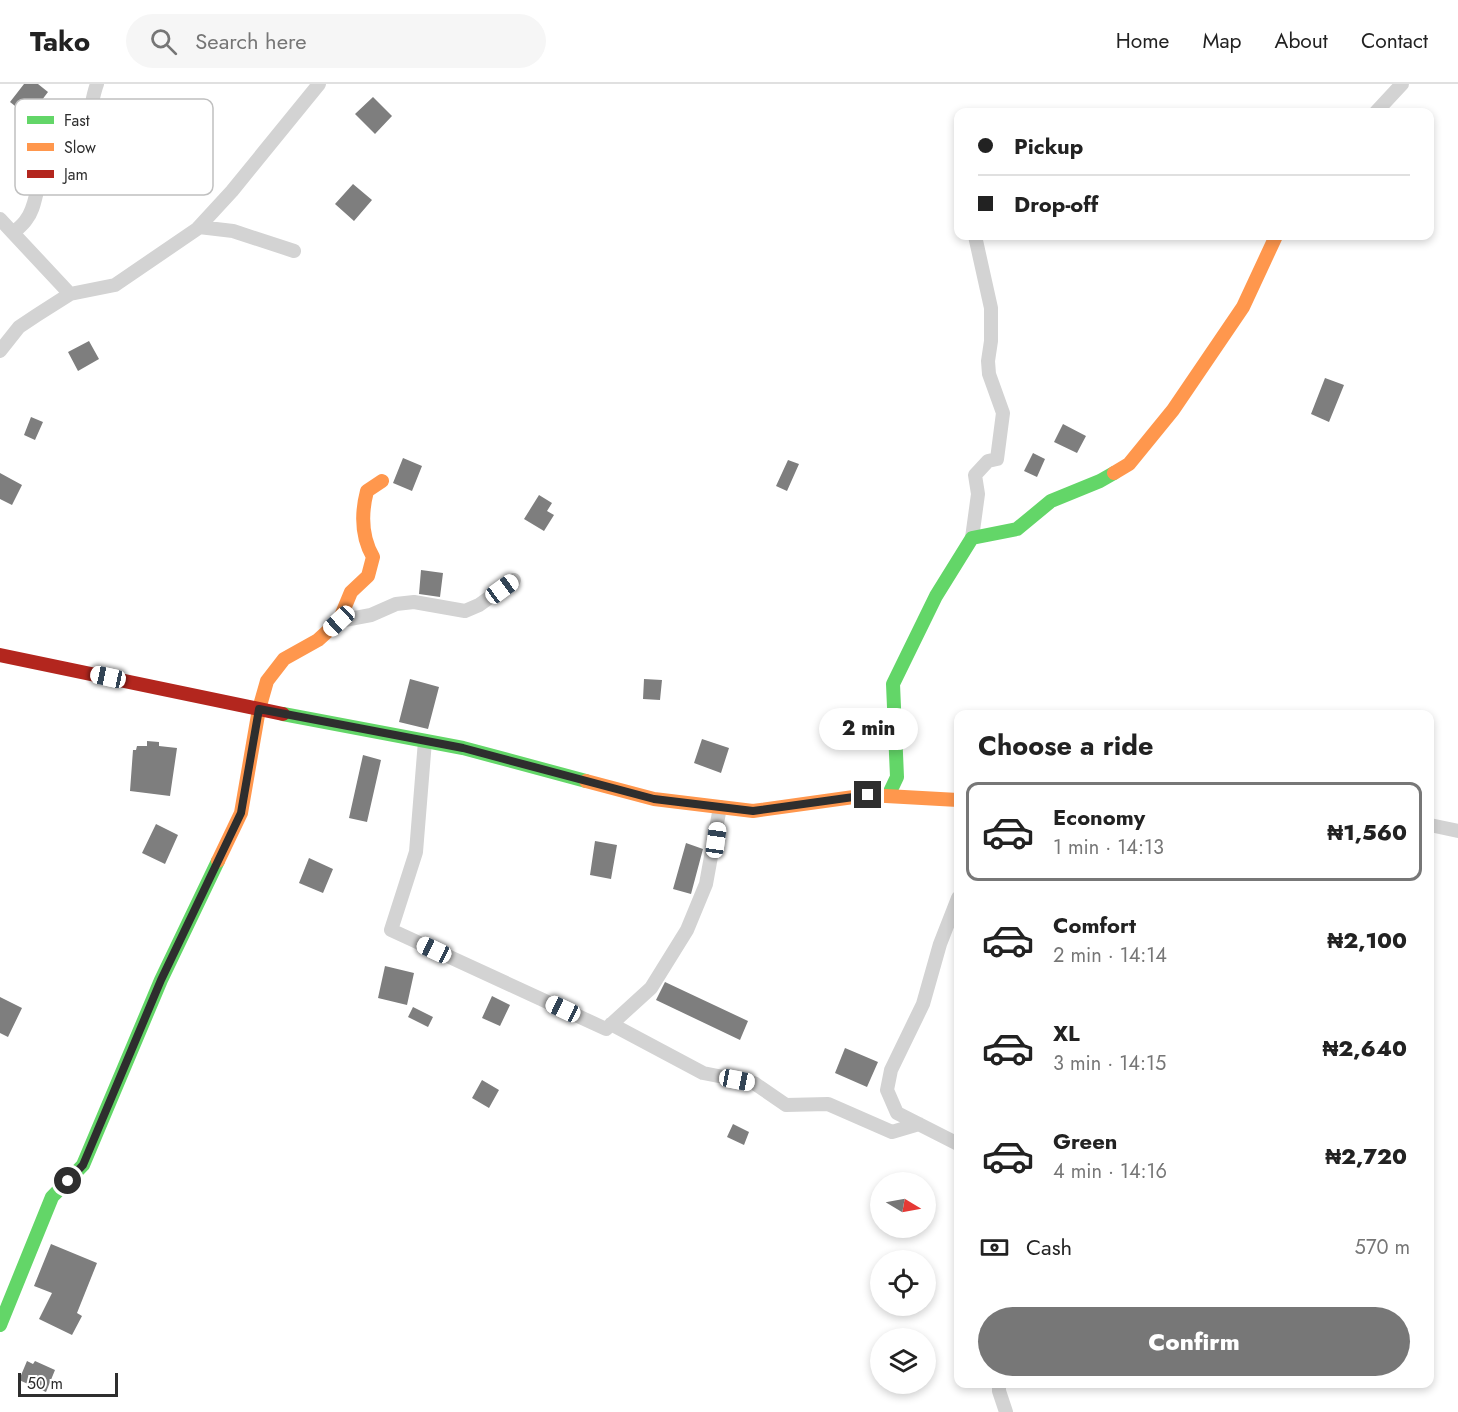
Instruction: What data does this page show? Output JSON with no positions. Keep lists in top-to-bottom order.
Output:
{
  "legend": ["Fast", "Slow", "Jam"],
  "scale_bar": "50 m",
  "north": "right",
  "page": {
    "header": "Tako",
    "search": "Search here",
    "nav": [
      "Home",
      "Map",
      "About",
      "Contact"
    ],
    "banner": ["Pickup", "Drop-off"],
    "bubble": "2 min",
    "heading": "Choose a ride",
    "list": [
      {
        "name": "Economy",
        "note": "1 min · 14:13",
        "value": "₦1,560"
      },
      {
        "name": "Comfort",
        "note": "2 min · 14:14",
        "value": "₦2,100"
      },
      {
        "name": "XL",
        "note": "3 min · 14:15",
        "value": "₦2,640"
      },
      {
        "name": "Green",
        "note": "4 min · 14:16",
        "value": "₦2,720"
      }
    ],
    "pay": ["Cash", "570 m"],
    "buttons": "Confirm",
    "scale": "50 m"
  }
}
